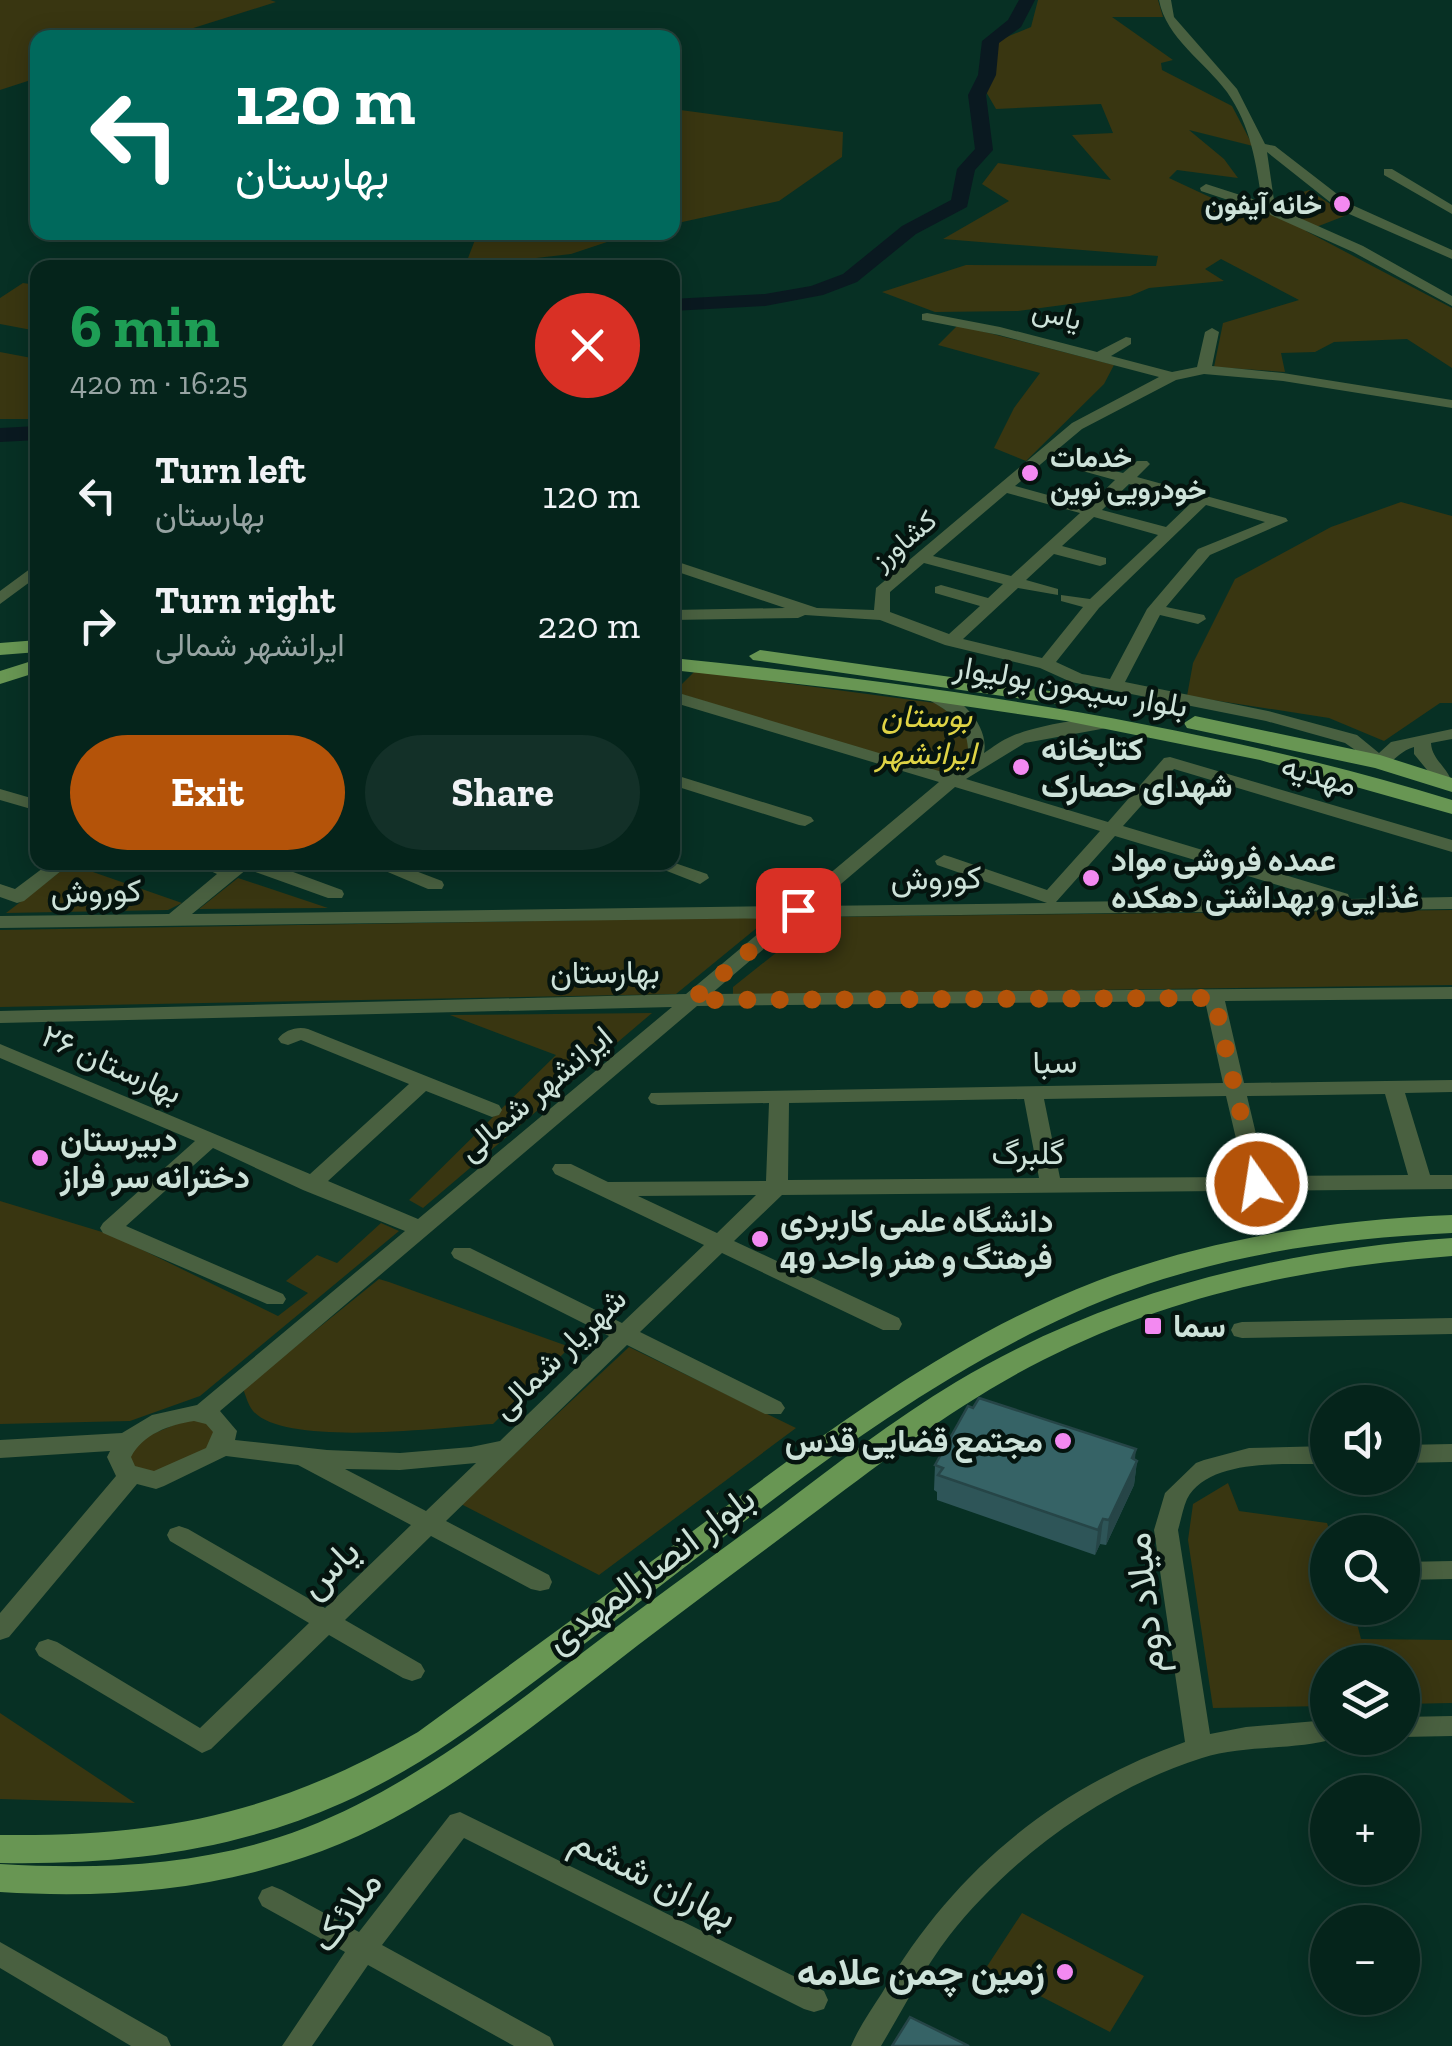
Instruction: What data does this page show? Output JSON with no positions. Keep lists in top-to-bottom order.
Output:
{
  "streets": {
    "main road": ["بلوار سیمون بولیوار", "بلوار انصارالمهدی"],
    "street": [
      "یاس",
      "کشاورز",
      "مهدیه",
      "کوروش",
      "بهارستان",
      "سبا",
      "بهارستان ۲۶",
      "ایرانشهر شمالی",
      "گلبرگ",
      "شهریار شمالی",
      "میلاد دوم",
      "بهاران ششم",
      "ملائک"
    ]
  },
  "crossings": [
    ["یاس", "کشاورز"],
    ["یاس", "شهریار شمالی"],
    ["کشاورز", "بلوار سیمون بولیوار"],
    ["کوروش", "ایرانشهر شمالی"],
    ["بهارستان", "ایرانشهر شمالی"],
    ["بهارستان ۲۶", "ایرانشهر شمالی"],
    ["گلبرگ", "شهریار شمالی"],
    ["بهاران ششم", "ملائک"]
  ],
  "parks": ["بوستان ایرانشهر"],
  "places": {
    "other": [
      "خانه آیفون",
      "خدمات خودرویی نوین",
      "کتابخانه شهدای حصارک",
      "عمده فروشی مواد غذایی و بهداشتی دهکده",
      "دبیرستان دخترانه سر فراز",
      "دانشگاه علمی کاربردی فرهتگ و هنر واحد 49",
      "مجتمع قضایی قدس",
      "زمین چمن علامه"
    ],
    "transit": ["سما"]
  },
  "page": {
    "turn": ["120 m", "بهارستان"],
    "heading": ["6 min", "420 m · 16:25"],
    "list": [
      {
        "name": "Turn left",
        "note": "بهارستان",
        "value": "120 m"
      },
      {
        "name": "Turn right",
        "note": "ایرانشهر شمالی",
        "value": "220 m"
      }
    ],
    "buttons": ["Exit", "Share"],
    "map_buttons": ["+", "−"]
  }
}
